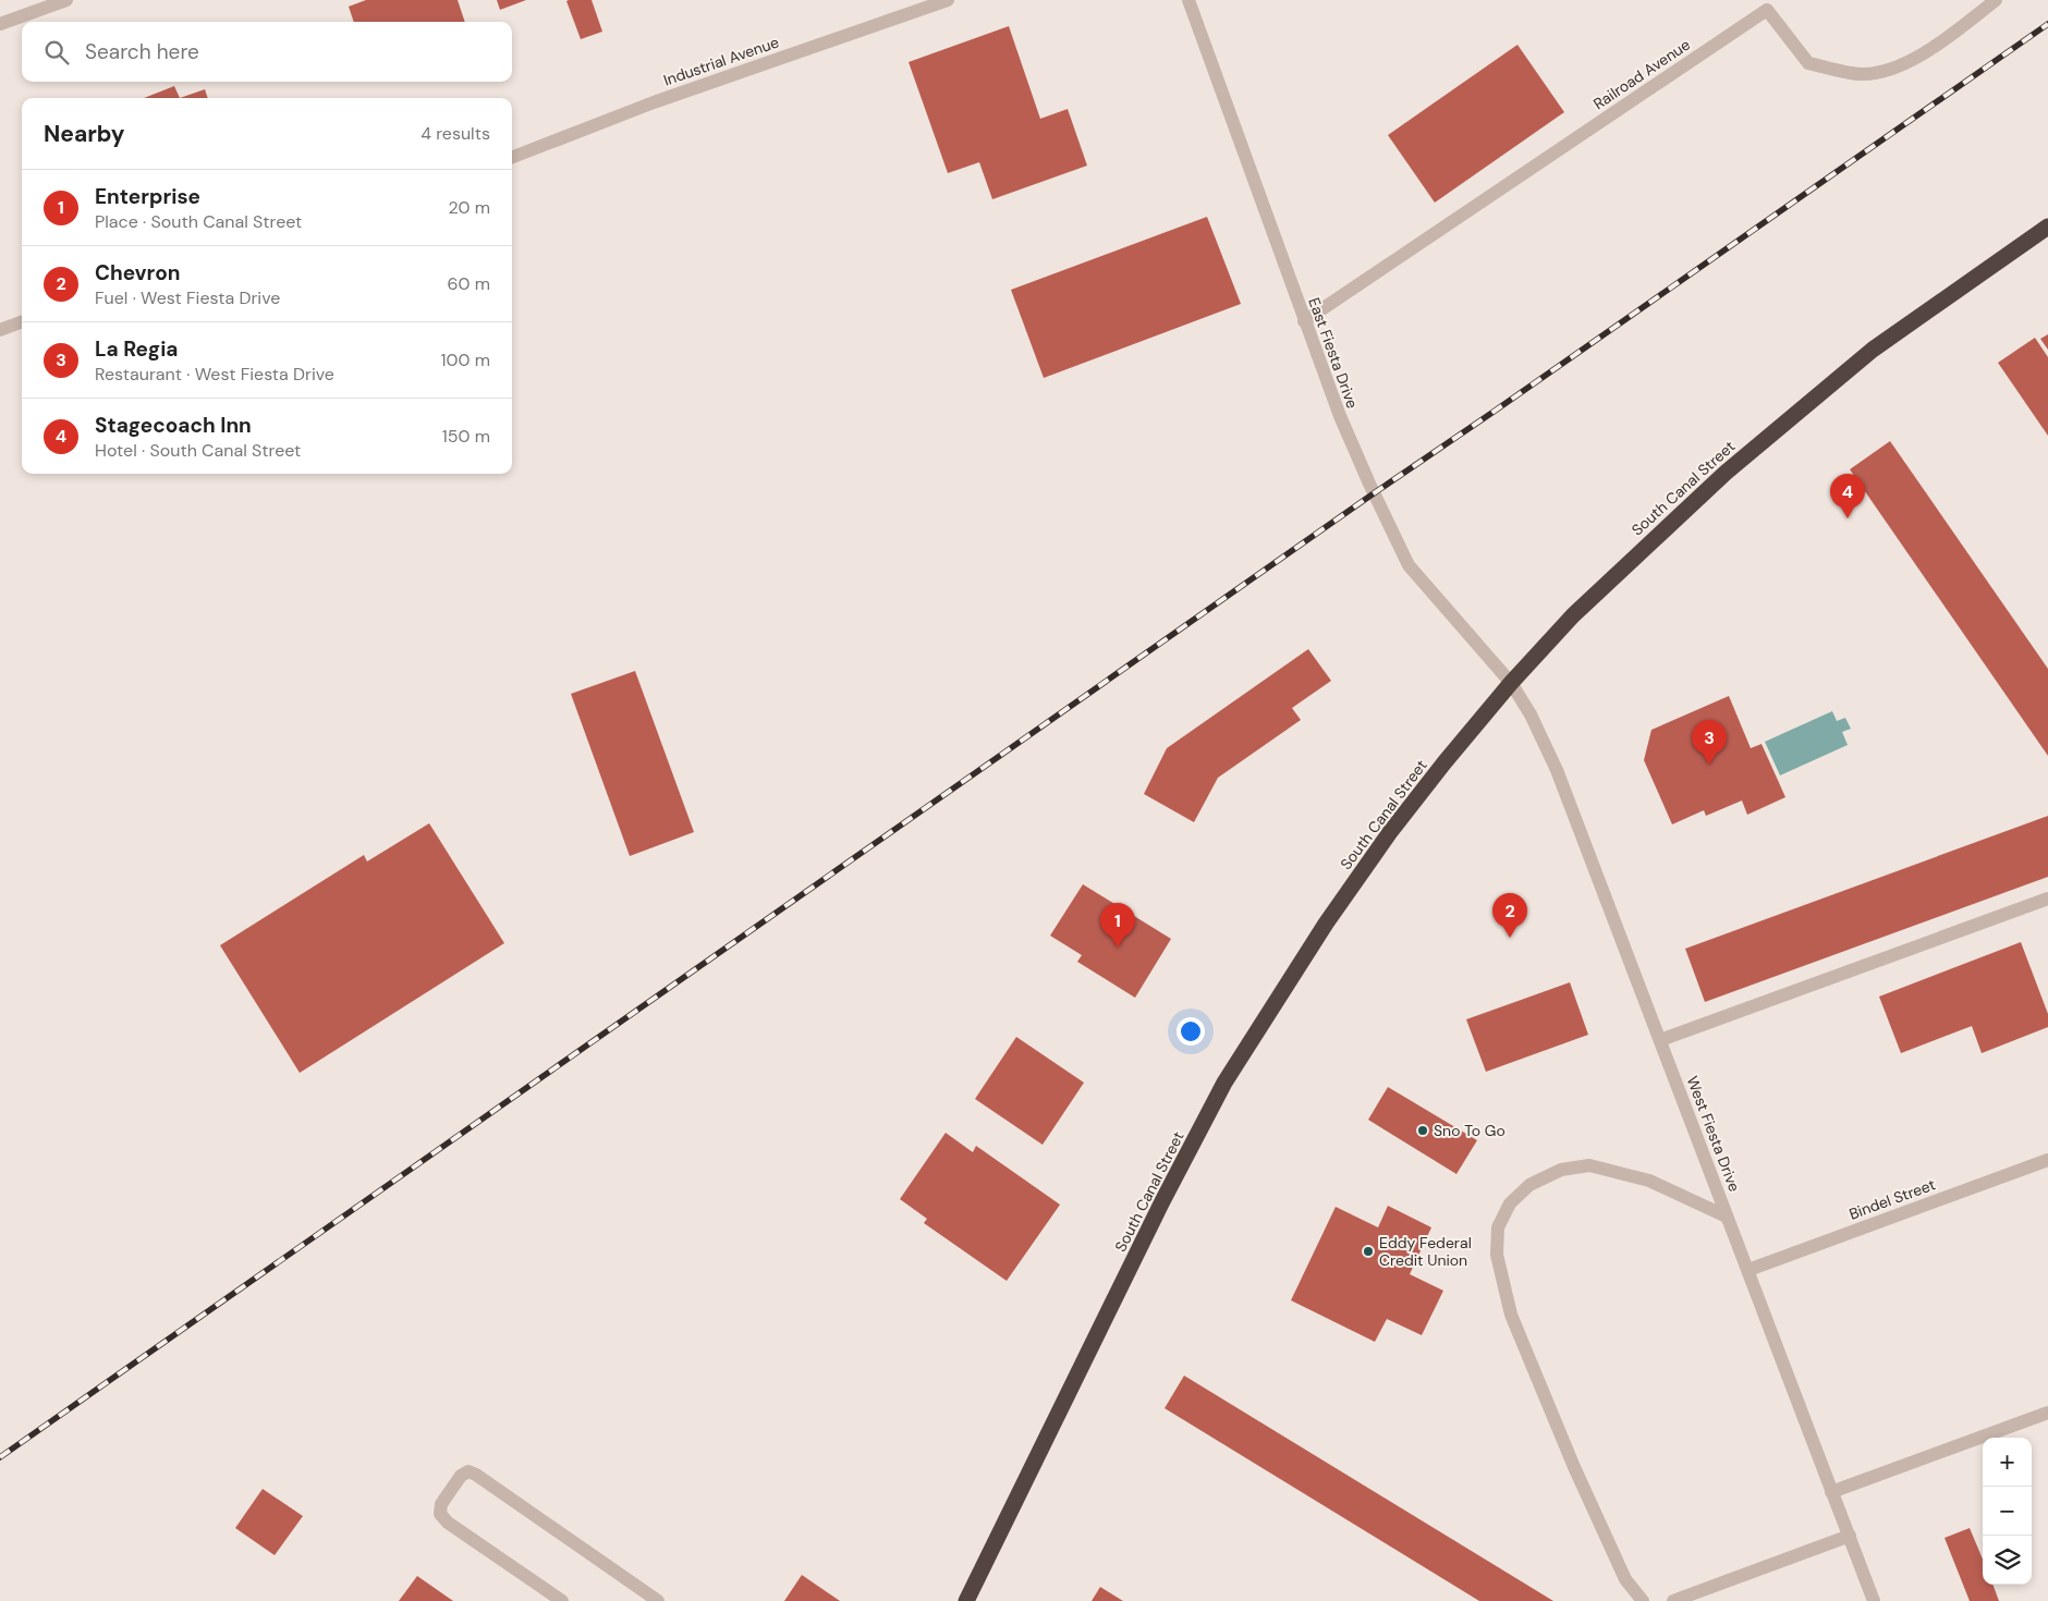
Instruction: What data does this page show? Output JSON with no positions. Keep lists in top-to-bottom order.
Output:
{
  "streets": {
    "highway": ["South Canal Street"],
    "street": [
      "Industrial Avenue",
      "Railroad Avenue",
      "East Fiesta Drive",
      "West Fiesta Drive",
      "Bindel Street"
    ]
  },
  "crossings": [
    ["Railroad Avenue", "East Fiesta Drive"],
    ["East Fiesta Drive", "South Canal Street"],
    ["East Fiesta Drive", "West Fiesta Drive"],
    ["South Canal Street", "West Fiesta Drive"],
    ["West Fiesta Drive", "Bindel Street"]
  ],
  "places": ["Sno To Go", "Eddy Federal Credit Union"],
  "page": {
    "search": "Search here",
    "heading": ["Nearby", "4 results"],
    "list": [
      {
        "mark": "1",
        "name": "Enterprise",
        "note": "Place · South Canal Street",
        "value": "20 m"
      },
      {
        "mark": "2",
        "name": "Chevron",
        "note": "Fuel · West Fiesta Drive",
        "value": "60 m"
      },
      {
        "mark": "3",
        "name": "La Regia",
        "note": "Restaurant · West Fiesta Drive",
        "value": "100 m"
      },
      {
        "mark": "4",
        "name": "Stagecoach Inn",
        "note": "Hotel · South Canal Street",
        "value": "150 m"
      }
    ],
    "pins": [
      "4",
      "3",
      "2",
      "1"
    ],
    "map_buttons": ["+", "−"]
  }
}
